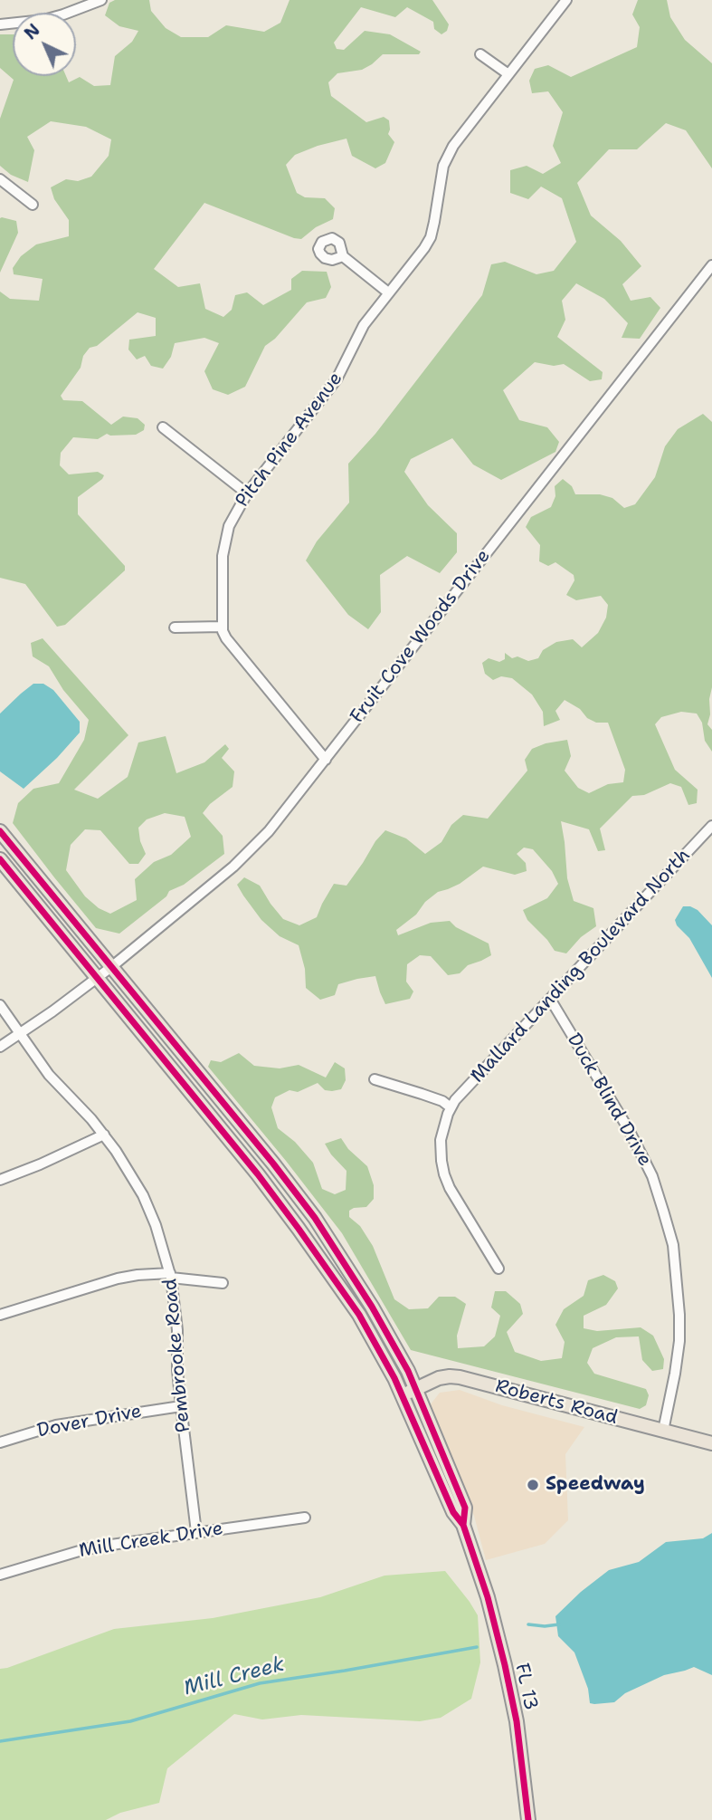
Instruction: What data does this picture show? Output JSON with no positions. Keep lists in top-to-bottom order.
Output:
{
  "streets": {
    "main road": ["Roberts Road", "FL 13"],
    "street": [
      "Pitch Pine Avenue",
      "Fruit Cove Woods Drive",
      "Mallard Landing Boulevard North",
      "Duck Blind Drive",
      "Pembrooke Road",
      "Dover Drive",
      "Mill Creek Drive"
    ]
  },
  "crossings": [
    ["Fruit Cove Woods Drive", "Pembrooke Road"],
    ["Mallard Landing Boulevard North", "Duck Blind Drive"],
    ["Duck Blind Drive", "Roberts Road"],
    ["Pembrooke Road", "Dover Drive"],
    ["Pembrooke Road", "Mill Creek Drive"]
  ],
  "water": ["Mill Creek"],
  "places": ["Speedway"],
  "north": "top left"
}
